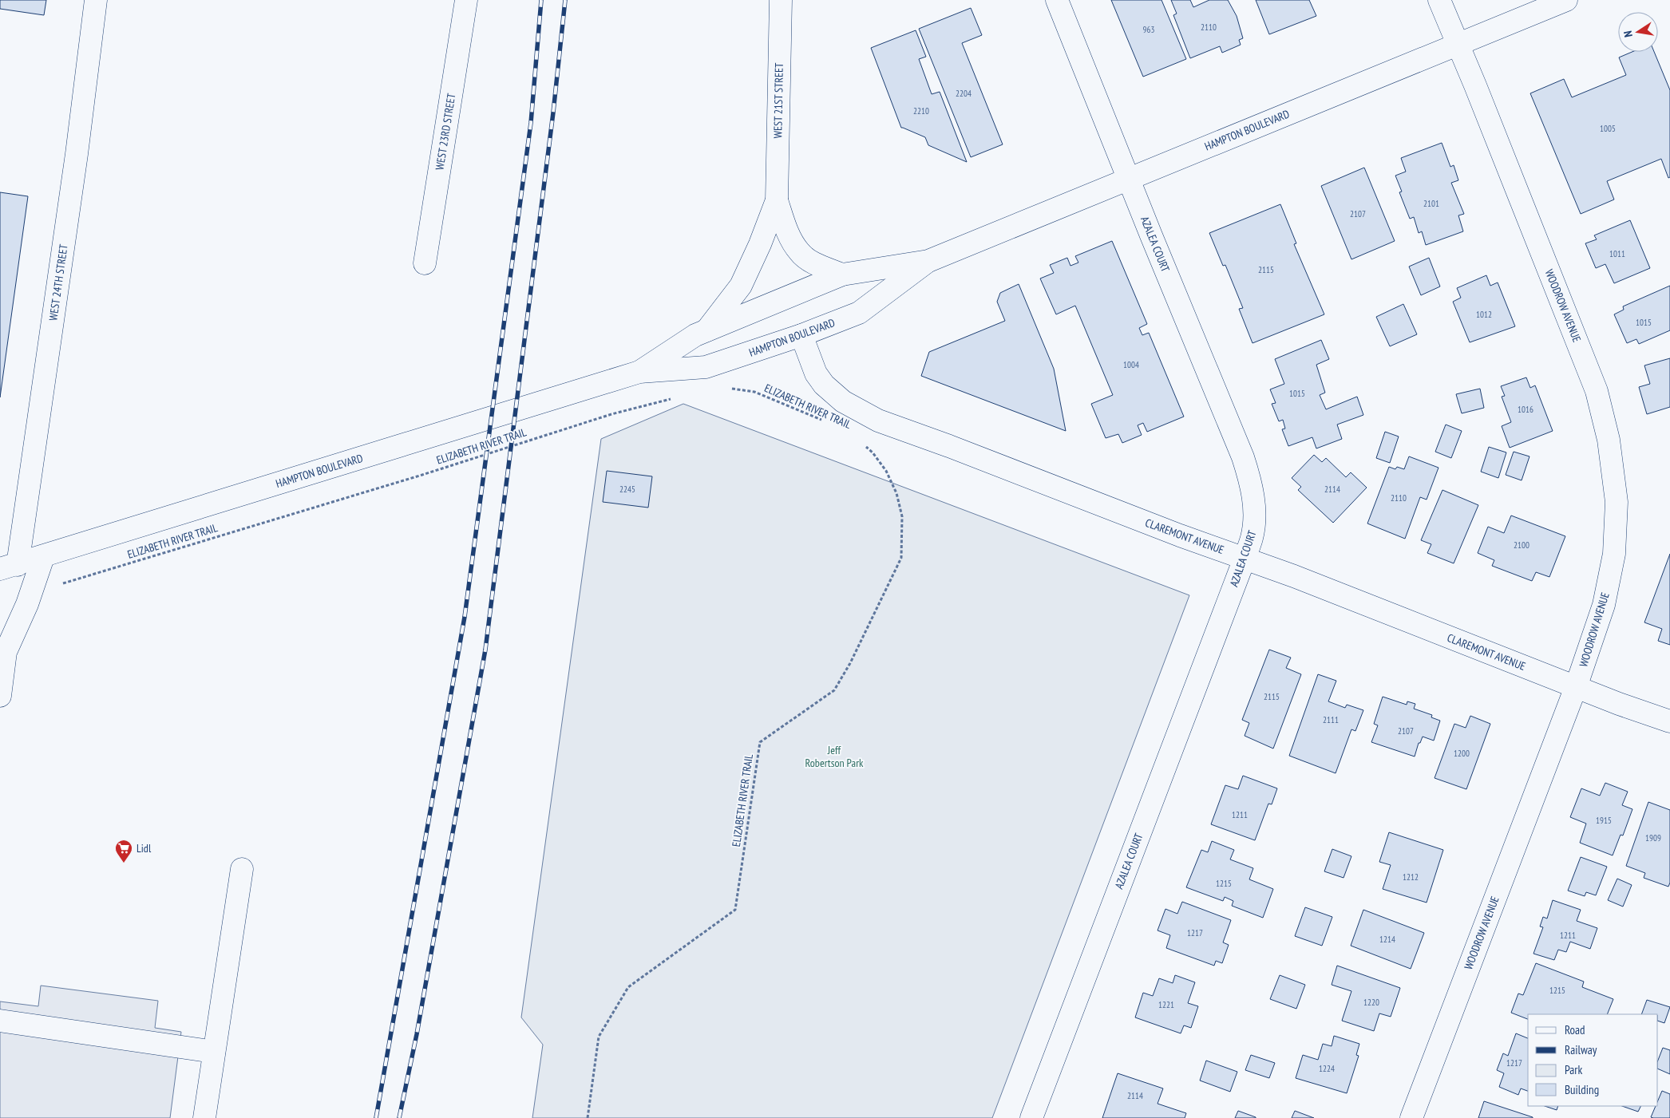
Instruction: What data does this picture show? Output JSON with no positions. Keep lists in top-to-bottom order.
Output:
{
  "streets": {
    "street": [
      "WEST 21ST STREET",
      "HAMPTON BOULEVARD",
      "WEST 23RD STREET",
      "AZALEA COURT",
      "WEST 24TH STREET",
      "WOODROW AVENUE",
      "CLAREMONT AVENUE"
    ],
    "path": ["ELIZABETH RIVER TRAIL"]
  },
  "crossings": [
    ["WEST 21ST STREET", "HAMPTON BOULEVARD"],
    ["HAMPTON BOULEVARD", "AZALEA COURT"],
    ["HAMPTON BOULEVARD", "WEST 24TH STREET"],
    ["HAMPTON BOULEVARD", "WOODROW AVENUE"],
    ["HAMPTON BOULEVARD", "CLAREMONT AVENUE"],
    ["AZALEA COURT", "CLAREMONT AVENUE"],
    ["WOODROW AVENUE", "CLAREMONT AVENUE"]
  ],
  "parks": ["Jeff Robertson Park"],
  "places": {
    "supermarket": ["Lidl"]
  },
  "house_numbers": [
    "2110",
    "963",
    "2204",
    "2210",
    "1005",
    "2101",
    "2107",
    "1011",
    "2115",
    "1012",
    "1015",
    "1004",
    "1015",
    "1016",
    "2245",
    "2114",
    "2110",
    "2100",
    "2115",
    "2111",
    "2107",
    "1200",
    "1211",
    "1915",
    "1909",
    "1212",
    "1215",
    "1217",
    "1211",
    "1214",
    "1215",
    "1220",
    "1221",
    "1217",
    "1224",
    "2114"
  ],
  "legend": [
    "Road",
    "Railway",
    "Park",
    "Building"
  ],
  "north": "left"
}
